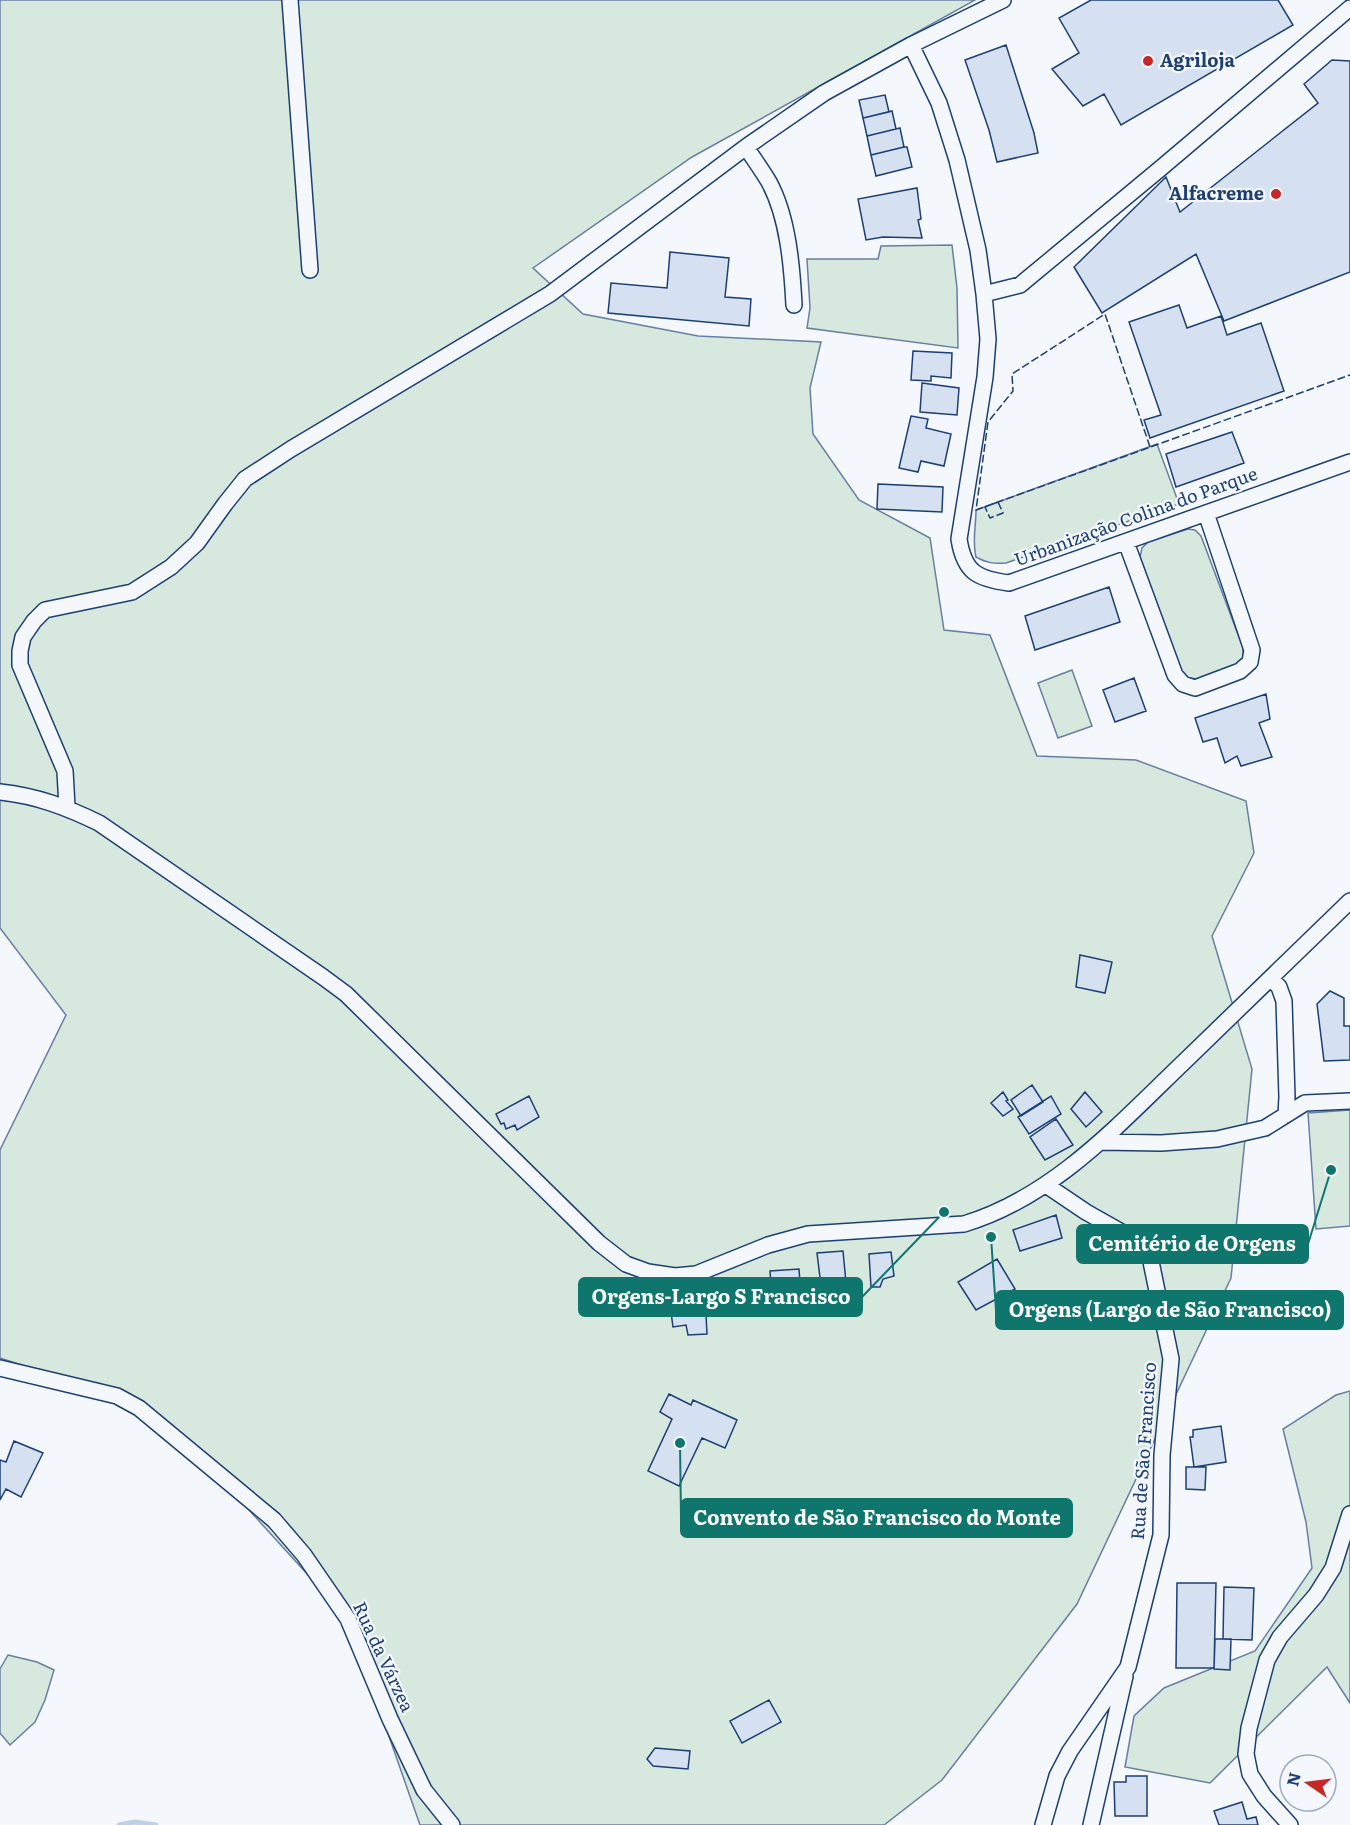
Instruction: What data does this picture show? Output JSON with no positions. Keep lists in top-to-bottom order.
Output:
{
  "streets": {
    "street": ["Urbanização Colina do Parque", "Rua de São Francisco", "Rua da Várzea"]
  },
  "places": [
    "Agriloja",
    "Alfacreme",
    "Cemitério de Orgens",
    "Orgens-Largo S Francisco",
    "Orgens (Largo de São Francisco)",
    "Convento de São Francisco do Monte"
  ],
  "north": "left"
}
